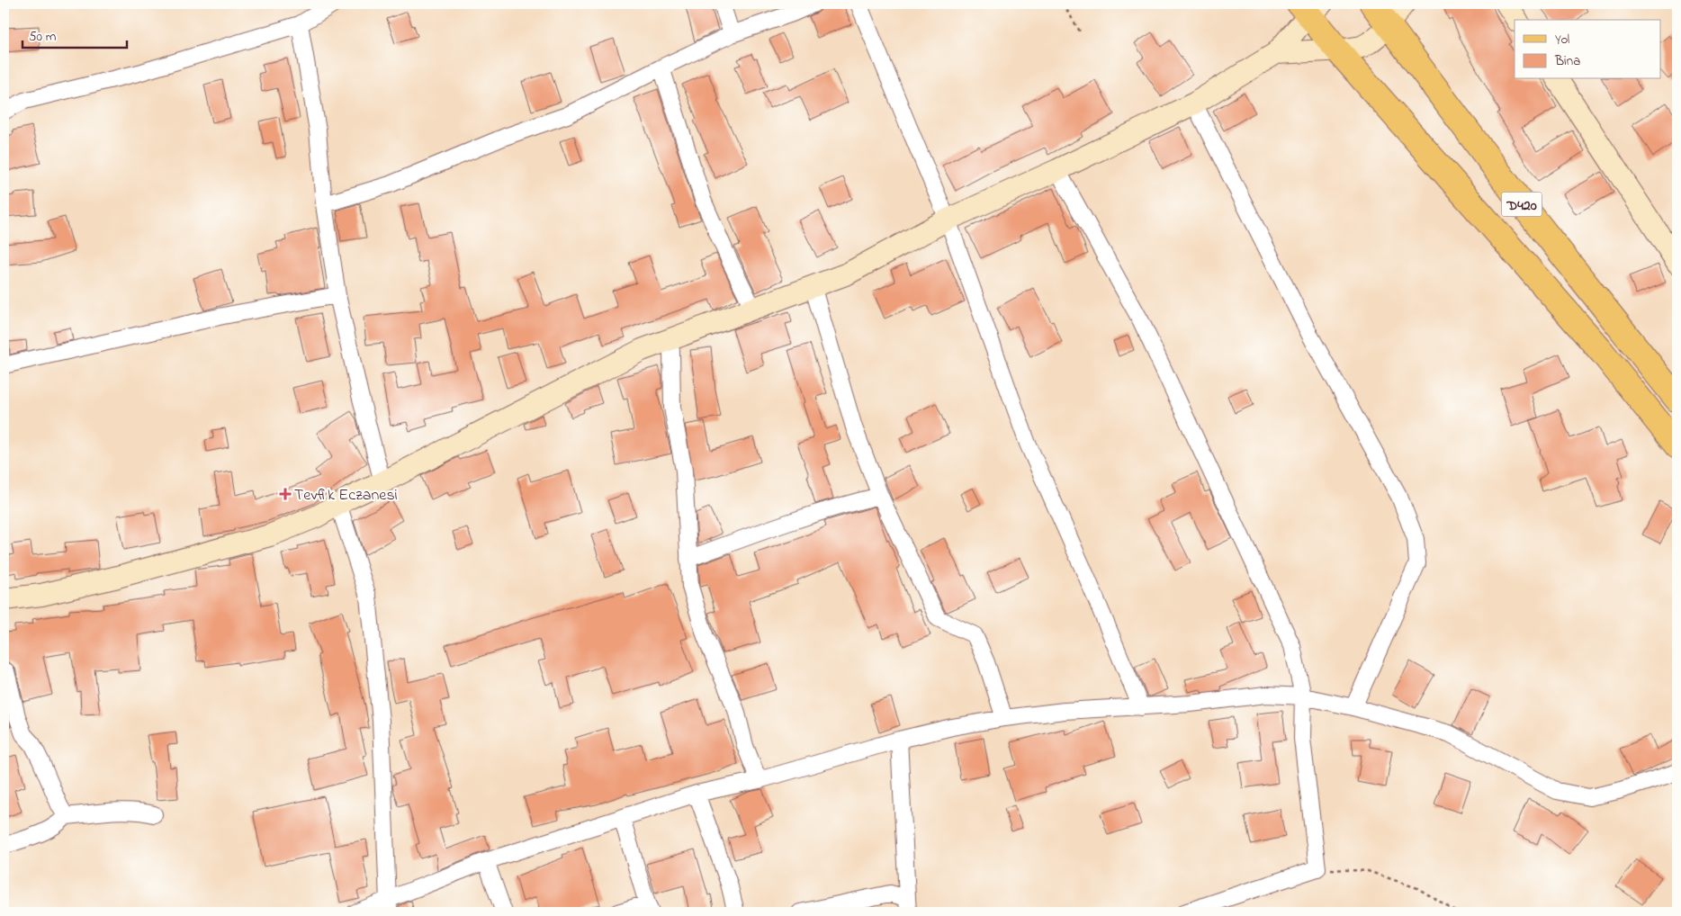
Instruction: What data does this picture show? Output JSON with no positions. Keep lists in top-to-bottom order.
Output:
{
  "streets": {
    "main road": ["D420"]
  },
  "places": {
    "health": ["Tevfik Eczanesi"]
  },
  "legend": ["Yol", "Bina"],
  "scale_bar": "50 m"
}
